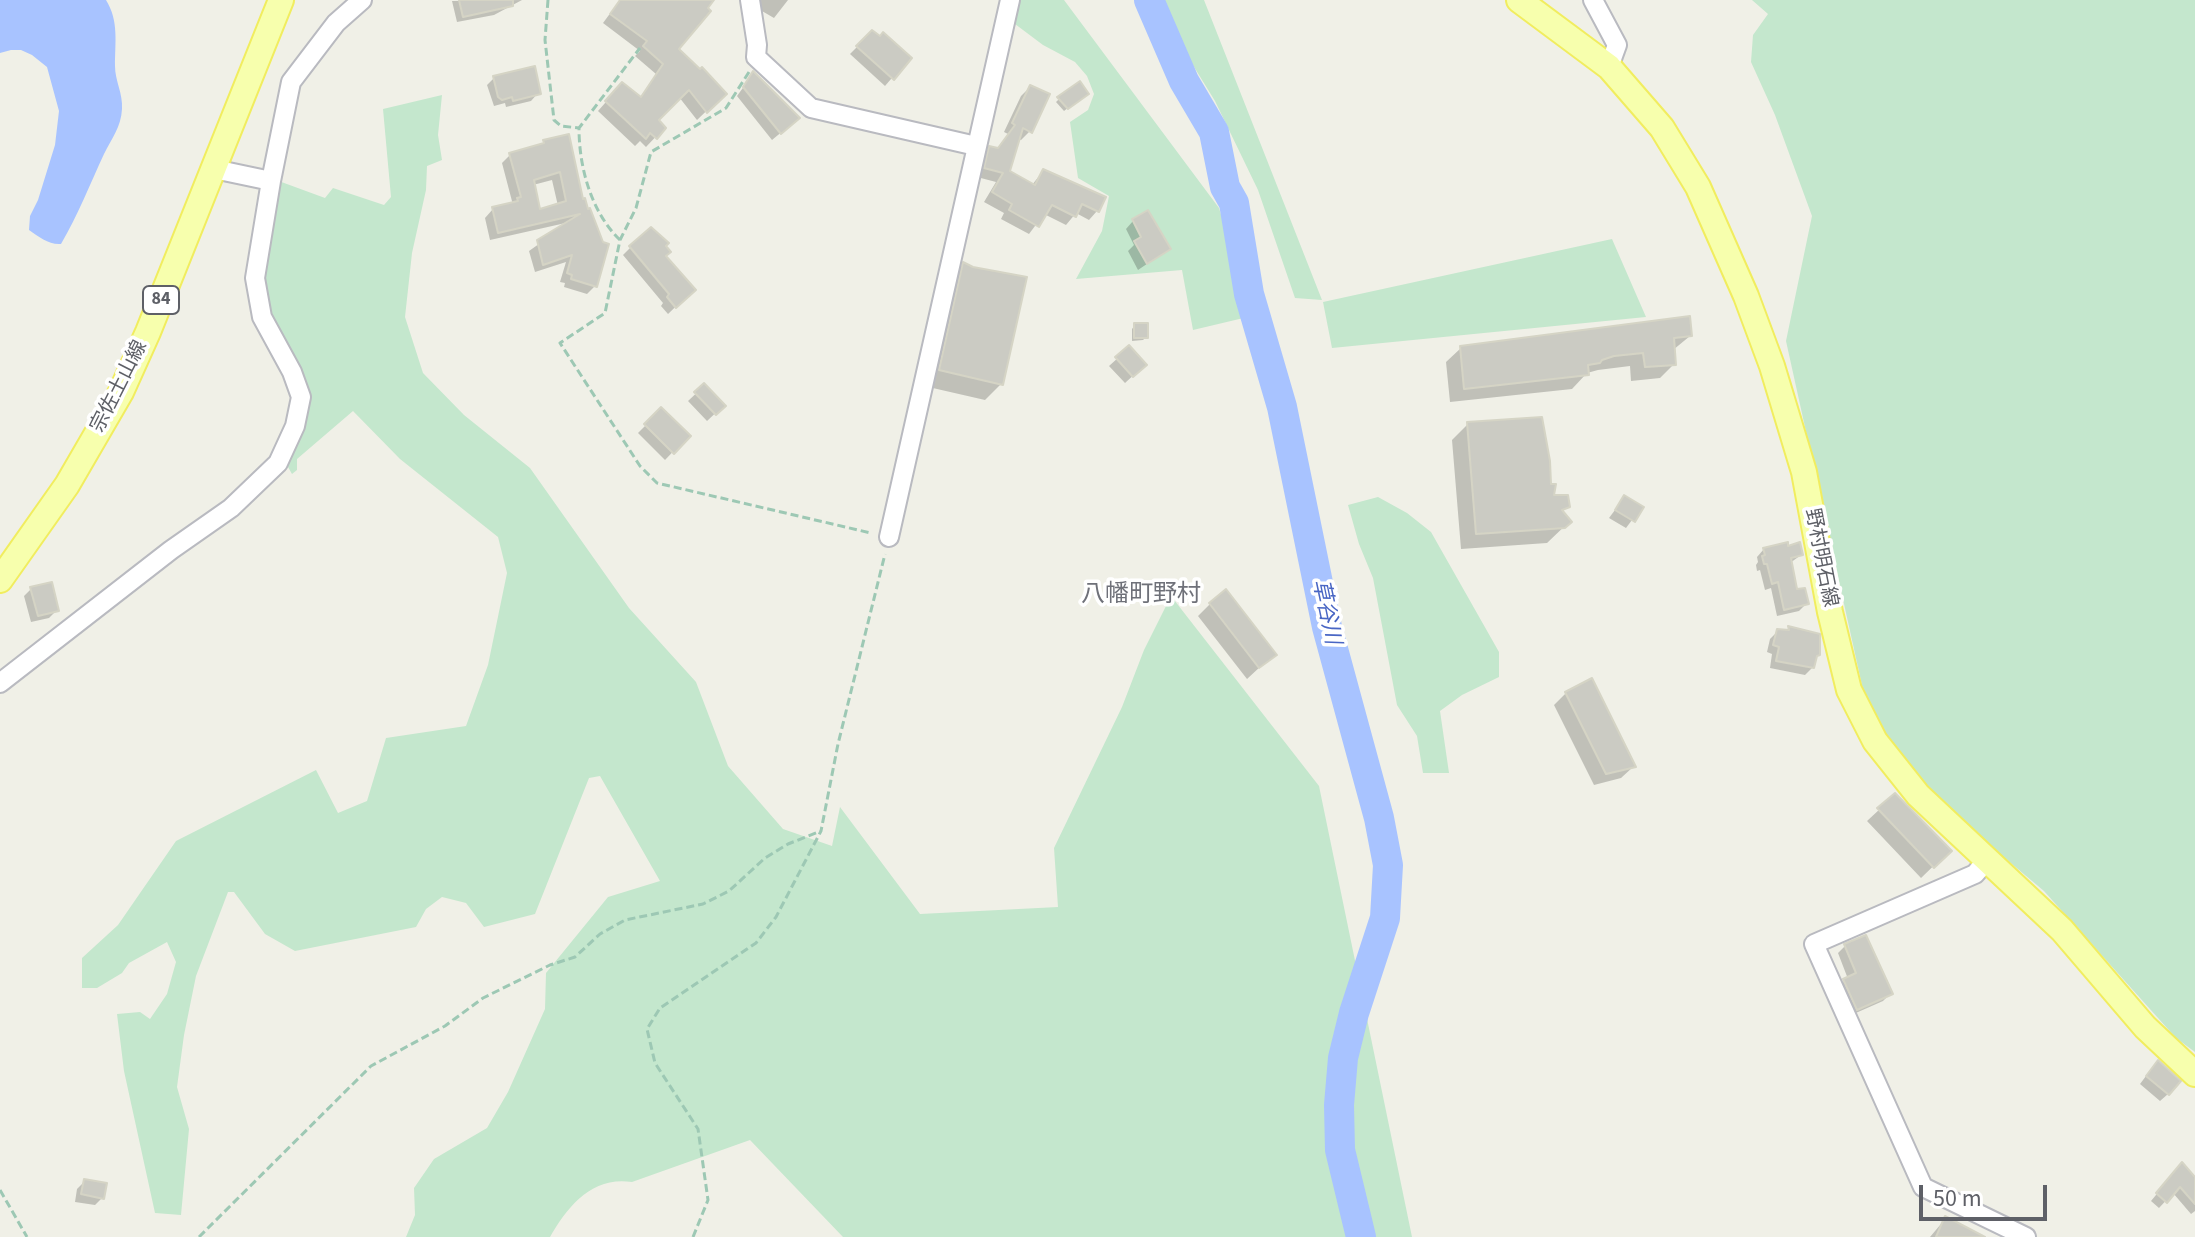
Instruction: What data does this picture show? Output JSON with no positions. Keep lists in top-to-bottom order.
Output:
{
  "streets": {
    "main road": ["84", "宗佐土山線", "野村明石線"]
  },
  "districts": ["八幡町野村"],
  "water": ["草谷川"],
  "scale_bar": "50 m"
}
